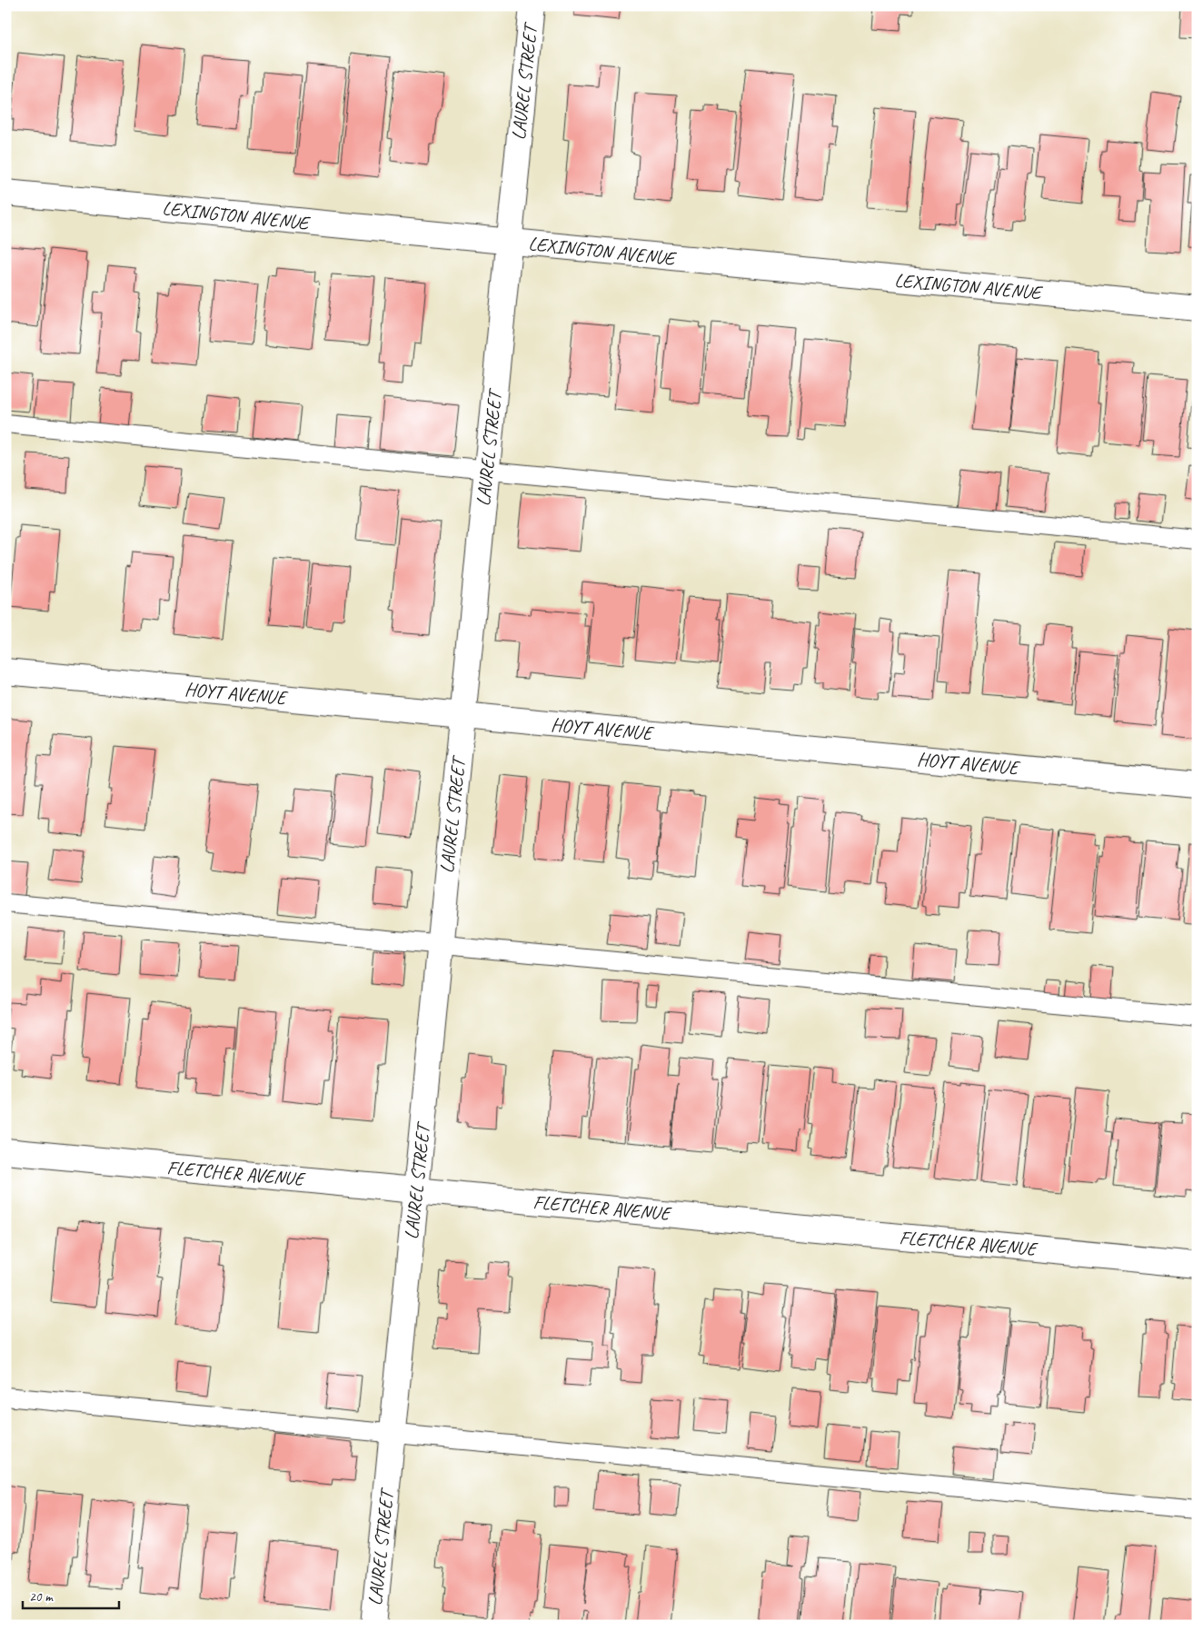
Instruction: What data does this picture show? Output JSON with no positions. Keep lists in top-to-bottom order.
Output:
{
  "streets": {
    "street": [
      "LAUREL STREET",
      "LEXINGTON AVENUE",
      "HOYT AVENUE",
      "FLETCHER AVENUE"
    ]
  },
  "crossings": [
    ["LAUREL STREET", "LEXINGTON AVENUE"],
    ["LAUREL STREET", "HOYT AVENUE"],
    ["LAUREL STREET", "FLETCHER AVENUE"]
  ],
  "scale_bar": "20 m"
}
